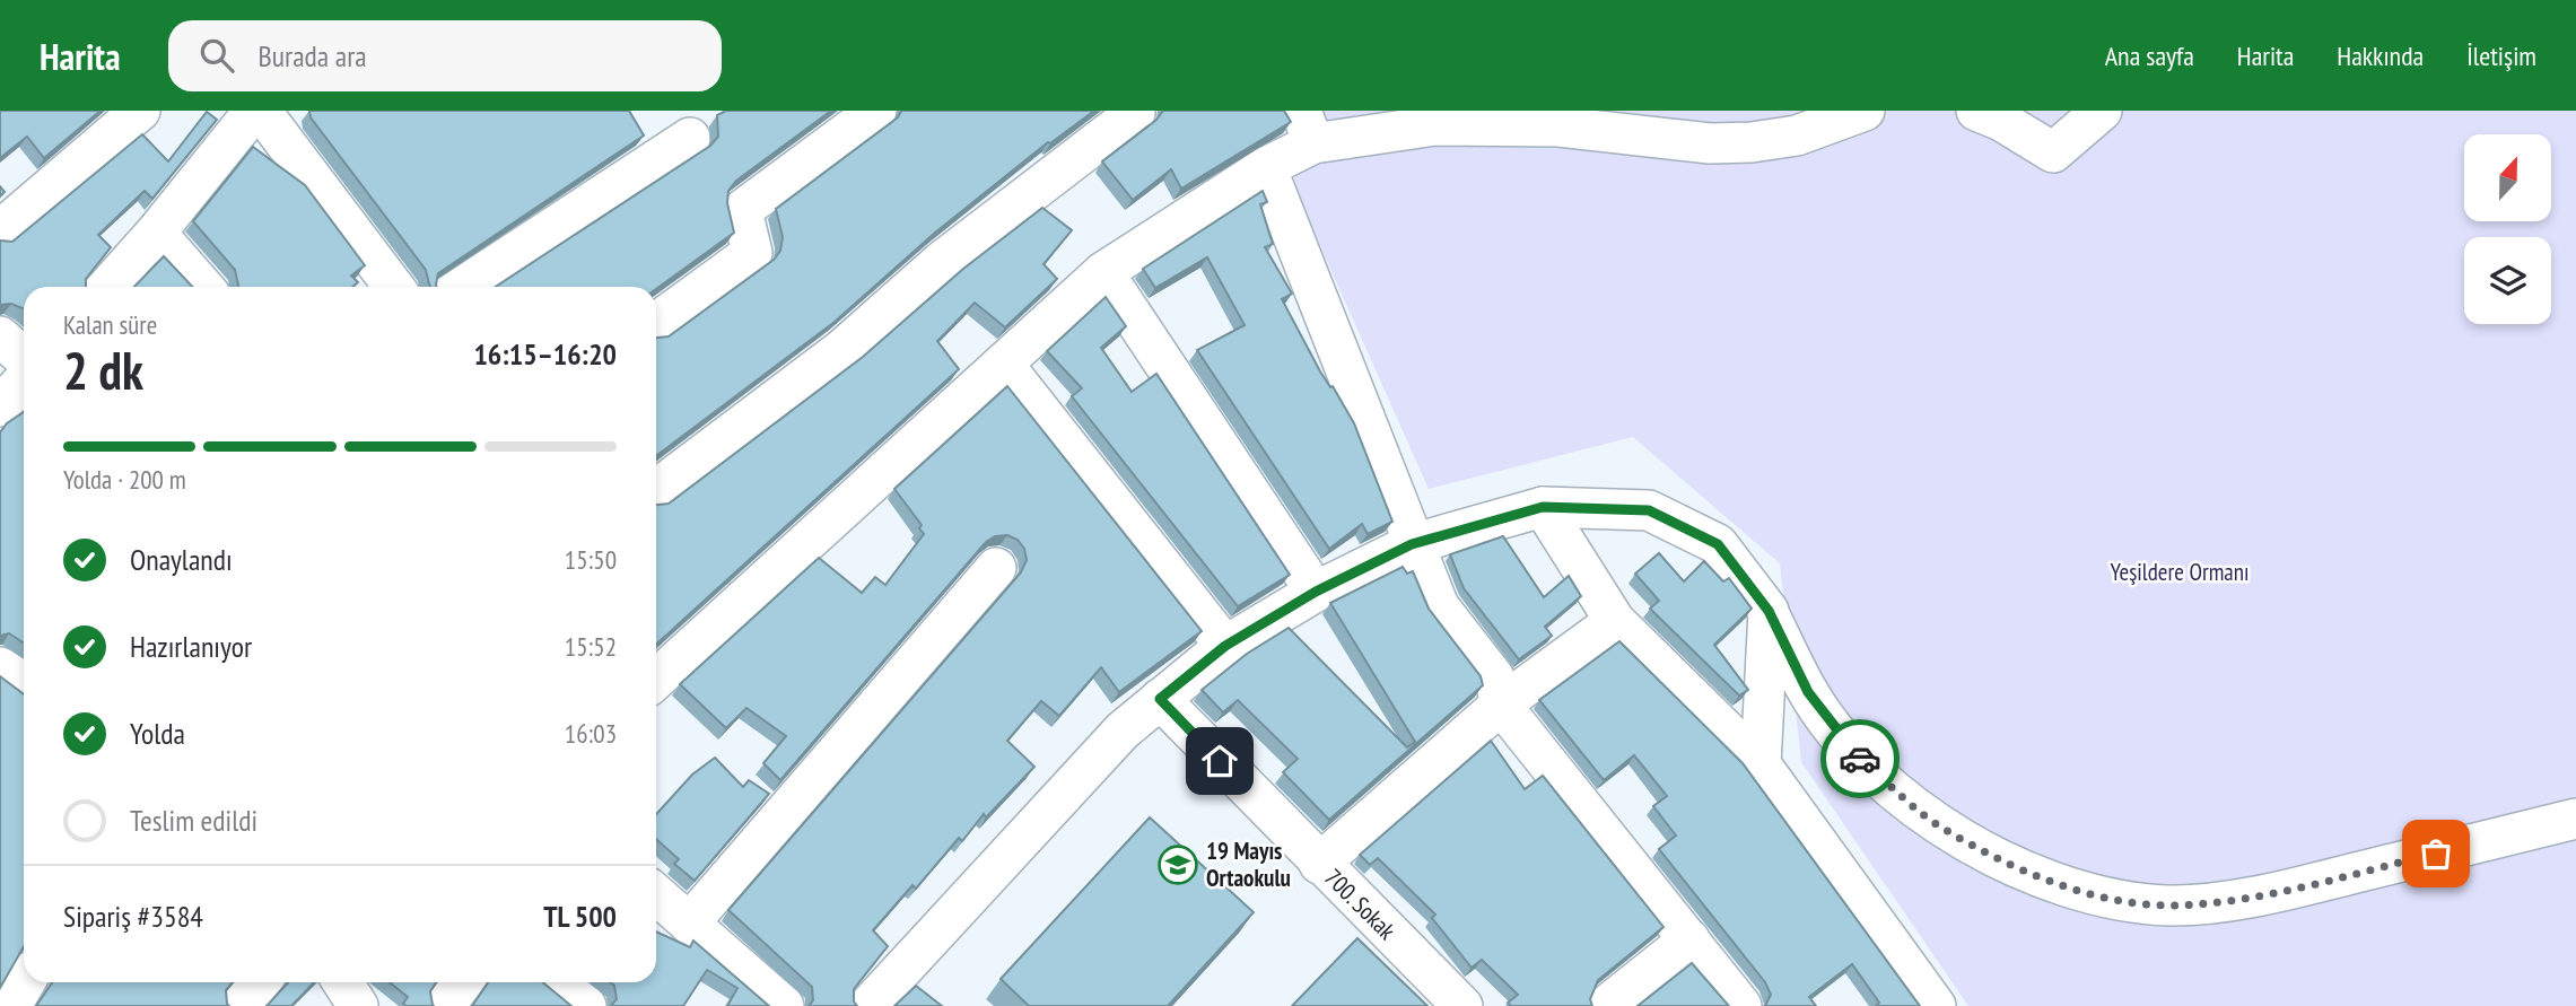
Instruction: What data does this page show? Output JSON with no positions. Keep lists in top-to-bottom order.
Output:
{
  "streets": {
    "street": ["700. Sokak"]
  },
  "parks": ["Yeşildere Ormanı"],
  "places": {
    "school or university": ["19 Mayıs Ortaokulu"]
  },
  "north": "top",
  "page": {
    "header": "Harita",
    "search": "Burada ara",
    "nav": [
      "Ana sayfa",
      "Harita",
      "Hakkında",
      "İletişim"
    ],
    "heading": ["2 dk", "Kalan süre", "16:15–16:20"],
    "panel": ["Sipariş #3584", "TL 500"],
    "bar": "Yolda · 200 m",
    "list": [
      ["Onaylandı", "15:50"],
      ["Hazırlanıyor", "15:52"],
      ["Yolda", "16:03"],
      "Teslim edildi"
    ]
  }
}
